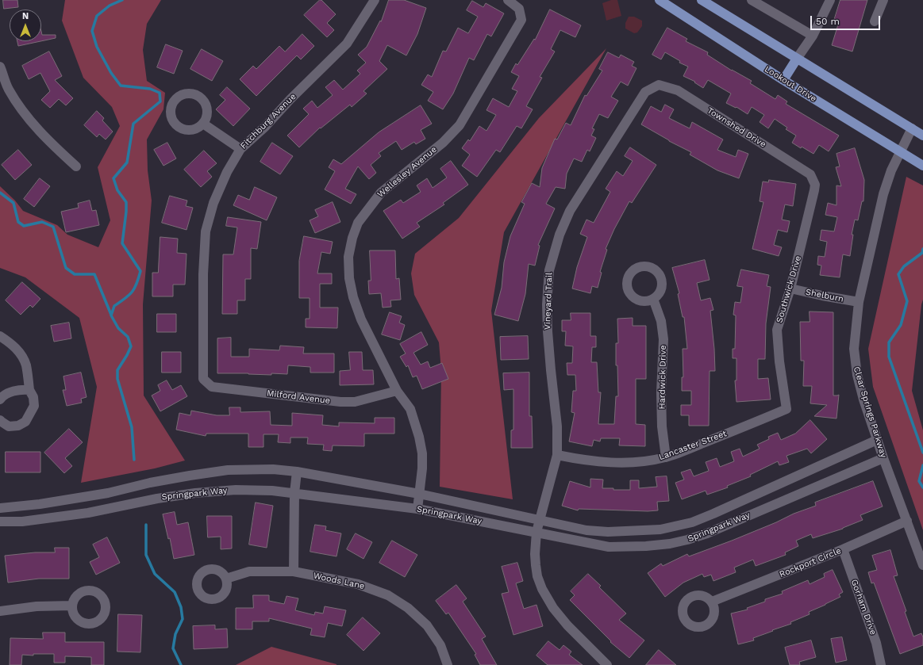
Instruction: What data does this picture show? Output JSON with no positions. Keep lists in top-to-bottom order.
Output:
{
  "streets": {
    "main road": ["Lookout Drive"],
    "street": [
      "Fitchburg Avenue",
      "Townshed Drive",
      "Wellesley Avenue",
      "Southwick Drive",
      "Shelburn",
      "Vineyard Trail",
      "Hardwick Drive",
      "Milford Avenue",
      "Clear Springs Parkway",
      "Lancaster Street",
      "Springpark Way",
      "Rockport Circle",
      "Woods Lane",
      "Gorham Drive"
    ]
  },
  "crossings": [
    ["Lookout Drive", "Clear Springs Parkway"],
    ["Fitchburg Avenue", "Milford Avenue"],
    ["Townshed Drive", "Southwick Drive"],
    ["Townshed Drive", "Vineyard Trail"],
    ["Wellesley Avenue", "Milford Avenue"],
    ["Wellesley Avenue", "Springpark Way"],
    ["Southwick Drive", "Shelburn"],
    ["Southwick Drive", "Lancaster Street"],
    ["Shelburn", "Clear Springs Parkway"],
    ["Vineyard Trail", "Lancaster Street"],
    ["Vineyard Trail", "Springpark Way"],
    ["Hardwick Drive", "Lancaster Street"],
    ["Clear Springs Parkway", "Springpark Way"],
    ["Clear Springs Parkway", "Rockport Circle"],
    ["Rockport Circle", "Gorham Drive"]
  ],
  "scale_bar": "50 m",
  "north": "top"
}
